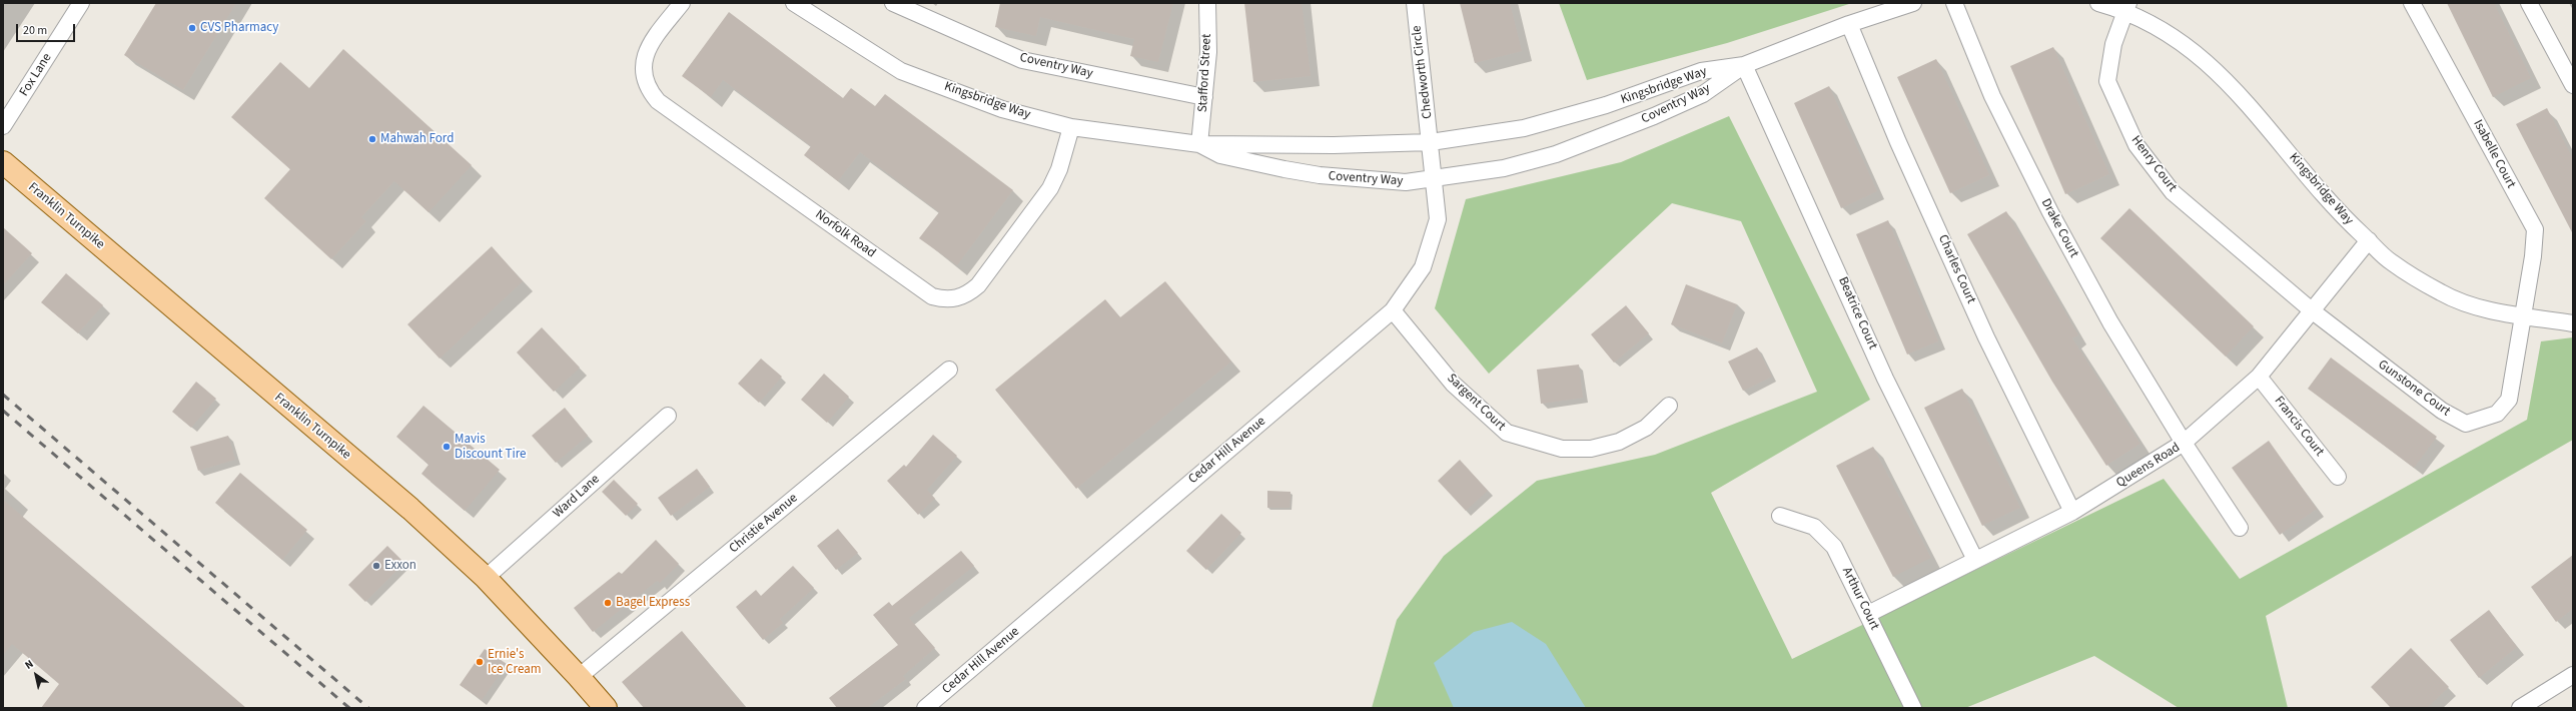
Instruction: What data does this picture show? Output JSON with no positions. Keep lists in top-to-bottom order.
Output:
{
  "streets": {
    "main road": ["Franklin Turnpike"],
    "street": [
      "Coventry Way",
      "Chedworth Circle",
      "Stafford Street",
      "Fox Lane",
      "Kingsbridge Way",
      "Isabelle Court",
      "Henry Court",
      "Drake Court",
      "Norfolk Road",
      "Charles Court",
      "Beatrice Court",
      "Gunstone Court",
      "Sargent Court",
      "Francis Court",
      "Cedar Hill Avenue",
      "Queens Road",
      "Ward Lane",
      "Christie Avenue",
      "Arthur Court"
    ]
  },
  "crossings": [
    ["Coventry Way", "Stafford Street"],
    ["Coventry Way", "Kingsbridge Way"],
    ["Coventry Way", "Beatrice Court"],
    ["Coventry Way", "Cedar Hill Avenue"],
    ["Chedworth Circle", "Kingsbridge Way"],
    ["Chedworth Circle", "Cedar Hill Avenue"],
    ["Stafford Street", "Kingsbridge Way"],
    ["Kingsbridge Way", "Isabelle Court"],
    ["Kingsbridge Way", "Henry Court"],
    ["Kingsbridge Way", "Norfolk Road"],
    ["Kingsbridge Way", "Charles Court"],
    ["Kingsbridge Way", "Beatrice Court"],
    ["Kingsbridge Way", "Gunstone Court"],
    ["Kingsbridge Way", "Cedar Hill Avenue"],
    ["Kingsbridge Way", "Queens Road"],
    ["Isabelle Court", "Gunstone Court"],
    ["Henry Court", "Gunstone Court"],
    ["Henry Court", "Queens Road"],
    ["Franklin Turnpike", "Ward Lane"],
    ["Franklin Turnpike", "Christie Avenue"],
    ["Drake Court", "Queens Road"],
    ["Charles Court", "Queens Road"],
    ["Beatrice Court", "Queens Road"],
    ["Gunstone Court", "Queens Road"],
    ["Sargent Court", "Cedar Hill Avenue"],
    ["Francis Court", "Queens Road"],
    ["Queens Road", "Arthur Court"]
  ],
  "places": [
    "CVS Pharmacy",
    "Mahwah Ford",
    "Mavis Discount Tire",
    "Exxon",
    "Bagel Express",
    "Ernie's Ice Cream"
  ],
  "scale_bar": "20 m",
  "north": "top left"
}
